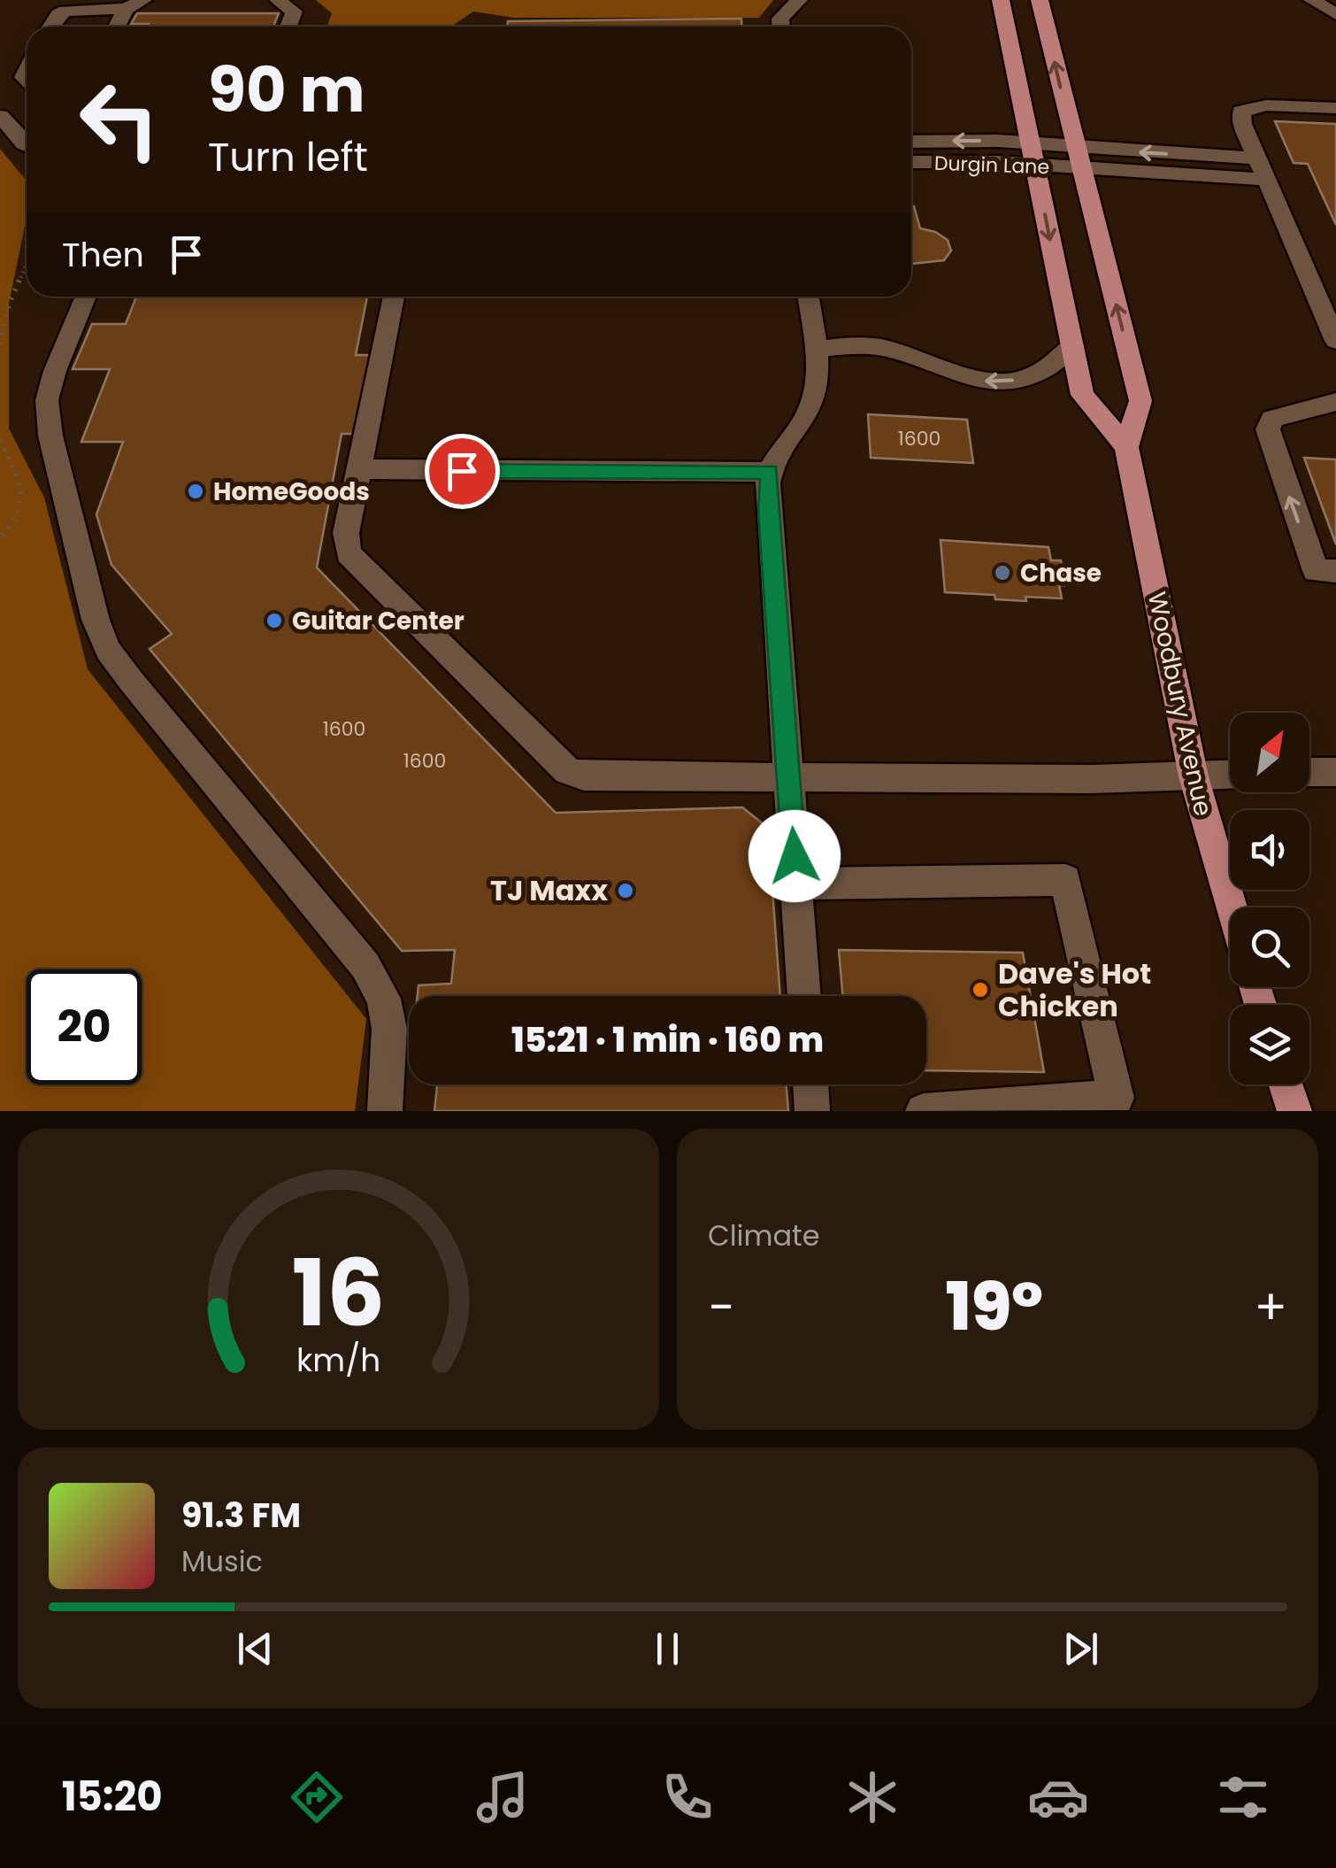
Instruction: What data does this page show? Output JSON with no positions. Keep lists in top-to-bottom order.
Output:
{
  "streets": {
    "main road": ["Woodbury Avenue"],
    "street": ["Durgin Lane"]
  },
  "crossings": [
    ["Durgin Lane", "Woodbury Avenue"]
  ],
  "places": [
    "HomeGoods",
    "Chase",
    "Guitar Center",
    "TJ Maxx",
    "Dave's Hot Chicken"
  ],
  "house_numbers": ["1600", "1600", "1600"],
  "north": "top right",
  "page": {
    "turn": ["90 m", "Turn left"],
    "then": "Then",
    "limit": "20",
    "trip": "15:21 · 1 min · 160 m",
    "tile": "Climate",
    "heat": ["−", "19°", "+"],
    "song": ["91.3 FM", "Music"],
    "tabs": "15:20",
    "gauge": ["16", "km/h"]
  }
}
